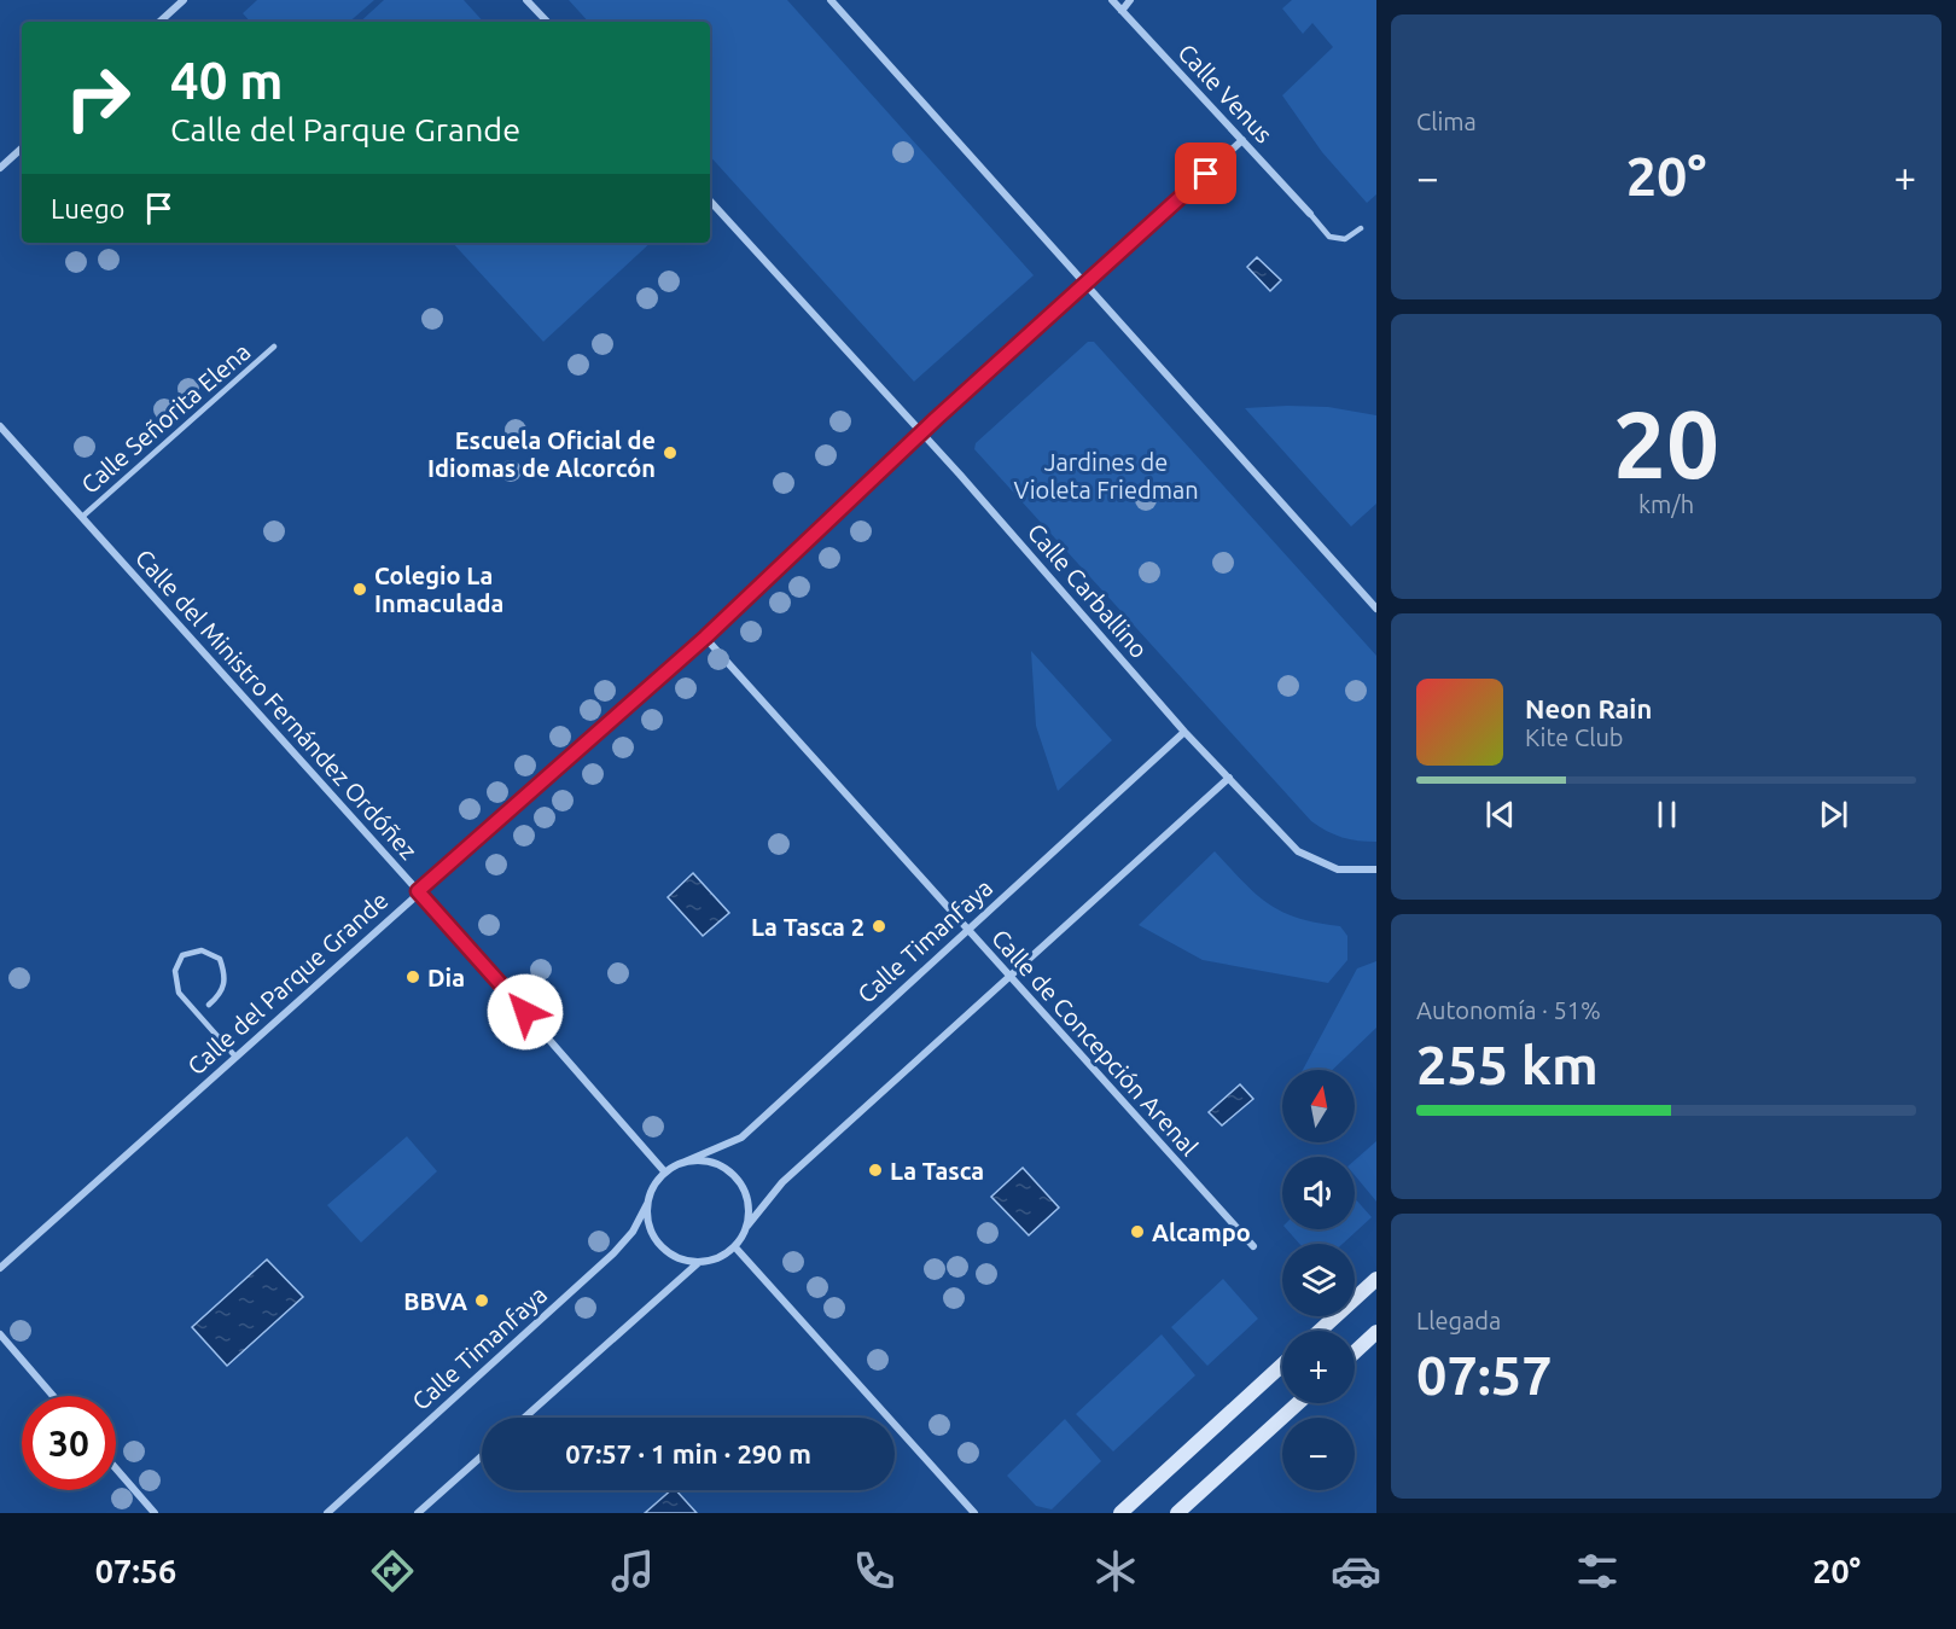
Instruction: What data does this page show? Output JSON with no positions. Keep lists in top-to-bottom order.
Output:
{
  "streets": {
    "street": [
      "Calle Venus",
      "Calle Carballino",
      "Calle del Ministro Fernández Ordóñez",
      "Calle Timanfaya",
      "Calle del Parque Grande",
      "Calle de Concepción Arenal"
    ],
    "lane": ["Calle Señorita Elena"]
  },
  "crossings": [
    ["Calle Venus", "Calle del Parque Grande"],
    ["Calle Señorita Elena", "Calle del Ministro Fernández Ordóñez"],
    ["Calle Carballino", "Calle Timanfaya"],
    ["Calle Carballino", "Calle del Parque Grande"],
    ["Calle del Ministro Fernández Ordóñez", "Calle Timanfaya"],
    ["Calle del Ministro Fernández Ordóñez", "Calle del Parque Grande"],
    ["Calle Timanfaya", "Calle de Concepción Arenal"],
    ["Calle del Parque Grande", "Calle de Concepción Arenal"]
  ],
  "parks": ["Jardines de Violeta Friedman"],
  "places": [
    "Escuela Oficial de Idiomas de Alcorcón",
    "Colegio La Inmaculada",
    "La Tasca 2",
    "Dia",
    "La Tasca",
    "Alcampo",
    "BBVA"
  ],
  "north": "top",
  "page": {
    "tile": [
      "Clima",
      ["20", "km/h"],
      ["Autonomía · 51%", "255 km"],
      ["Llegada", "07:57"]
    ],
    "turn": ["40 m", "Calle del Parque Grande"],
    "heat": ["−", "20°", "+"],
    "then": "Luego",
    "song": ["Neon Rain", "Kite Club"],
    "map_buttons": ["+", "−"],
    "limit": "30",
    "trip": "07:57 · 1 min · 290 m",
    "tabs": ["07:56", "20°"]
  }
}
